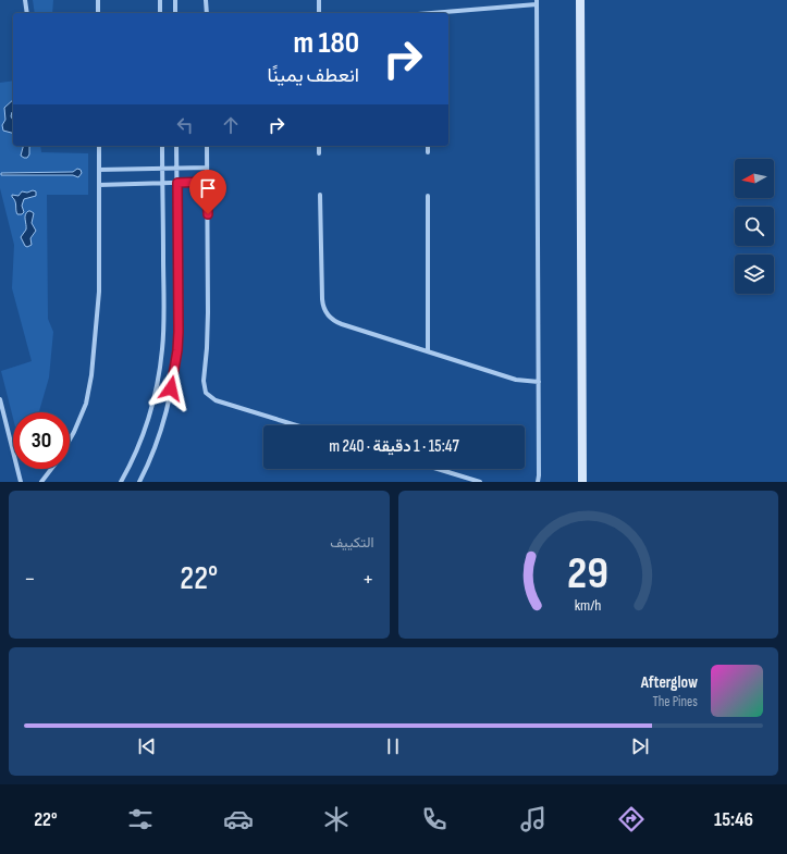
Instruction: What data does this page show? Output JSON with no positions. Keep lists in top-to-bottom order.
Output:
{
  "north": "left",
  "page": {
    "turn": ["180 m", "انعطف يمينًا"],
    "limit": "30",
    "trip": "15:47 · 1 دقيقة · 240 m",
    "tile": "التكييف",
    "heat": ["−", "22°", "+"],
    "song": ["Afterglow", "The Pines"],
    "tabs": ["15:46", "22°"],
    "gauge": ["29", "km/h"]
  }
}
